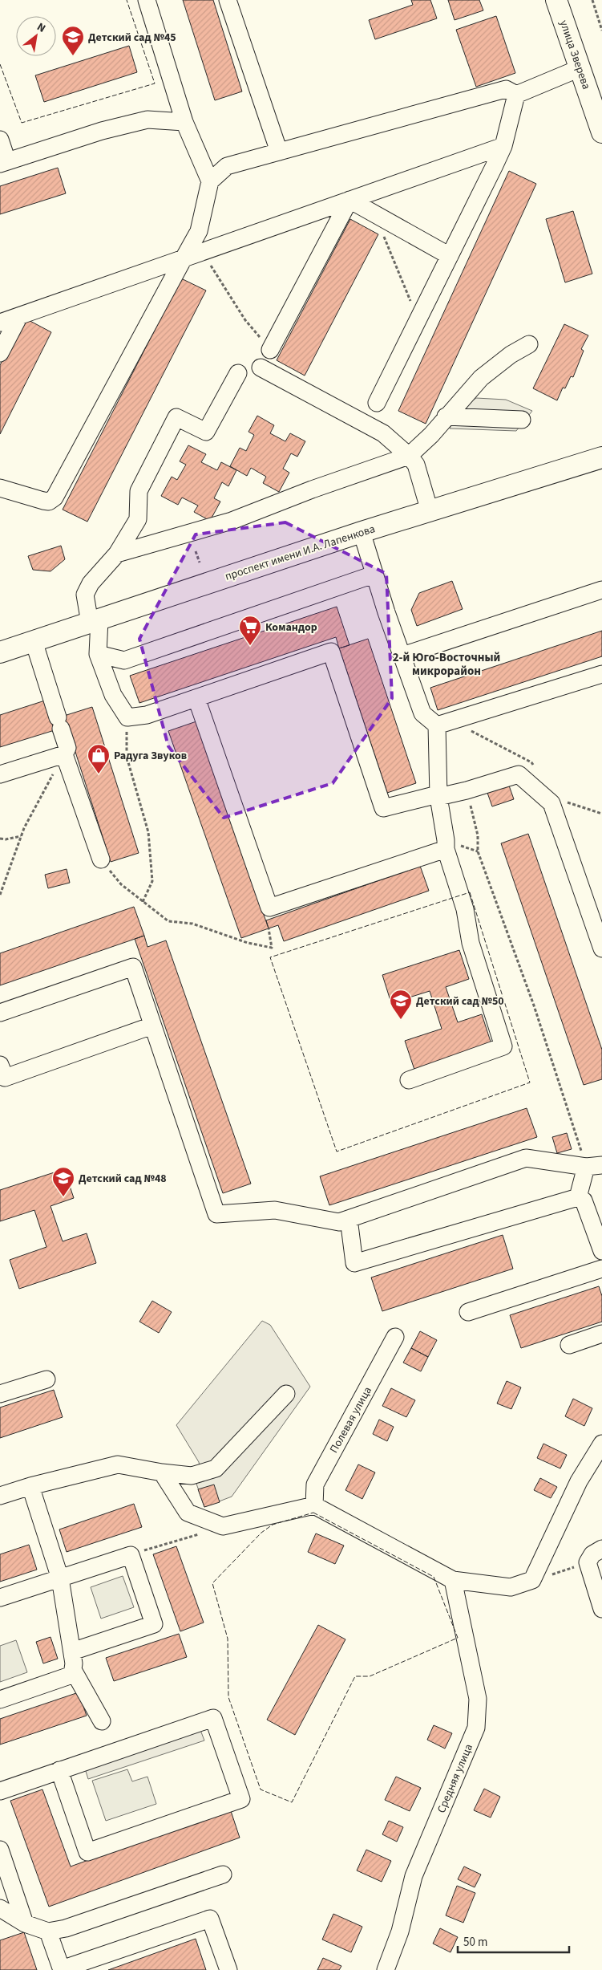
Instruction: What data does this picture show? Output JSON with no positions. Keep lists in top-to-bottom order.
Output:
{
  "streets": {
    "main road": ["улица Зверева", "проспект имени И.А. Лапенкова"],
    "street": ["Полевая улица", "Средняя улица"]
  },
  "districts": ["2-й Юго-Восточный микрорайон"],
  "places": {
    "school or university": ["Детский сад №45", "Детский сад №50", "Детский сад №48"],
    "supermarket": ["Командор"],
    "shop": ["Радуга Звуков"]
  },
  "scale_bar": "50 m",
  "north": "top right"
}
